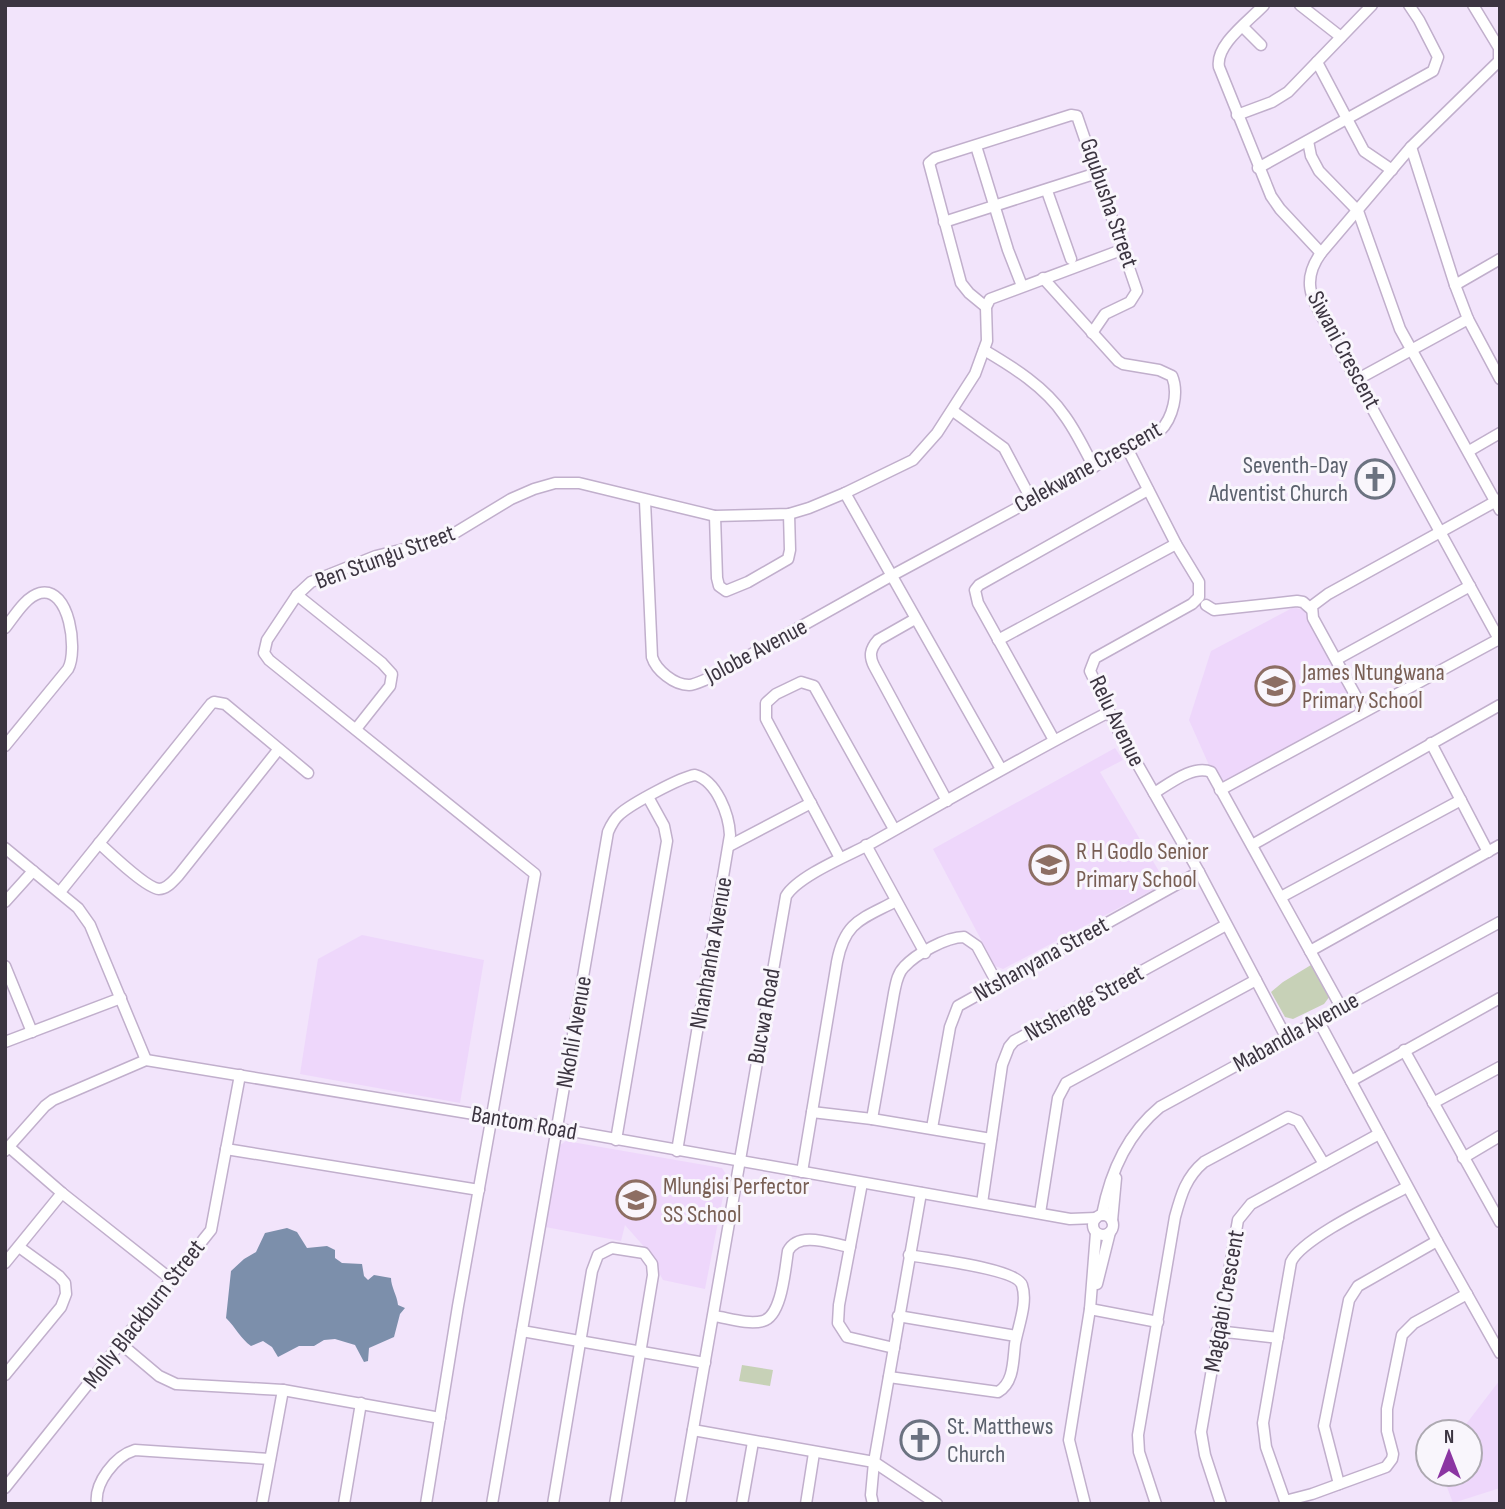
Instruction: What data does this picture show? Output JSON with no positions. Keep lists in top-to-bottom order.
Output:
{
  "streets": {
    "street": [
      "Gqubusha Street",
      "Siwani Crescent",
      "Celekwane Crescent",
      "Ben Stungu Street",
      "Jolobe Avenue",
      "Relu Avenue",
      "Nhanhanha Avenue",
      "Ntshanyana Street",
      "Ntshenge Street",
      "Bucwa Road",
      "Nkohli Avenue",
      "Mabandla Avenue",
      "Bantom Road",
      "Magqabi Crescent",
      "Molly Blackburn Street"
    ]
  },
  "crossings": [
    ["Gqubusha Street", "Celekwane Crescent"],
    ["Gqubusha Street", "Ben Stungu Street"],
    ["Celekwane Crescent", "Jolobe Avenue"],
    ["Celekwane Crescent", "Relu Avenue"],
    ["Ben Stungu Street", "Jolobe Avenue"],
    ["Ben Stungu Street", "Bantom Road"],
    ["Relu Avenue", "Ntshanyana Street"],
    ["Relu Avenue", "Ntshenge Street"],
    ["Relu Avenue", "Bucwa Road"],
    ["Relu Avenue", "Mabandla Avenue"],
    ["Nhanhanha Avenue", "Nkohli Avenue"],
    ["Nhanhanha Avenue", "Bantom Road"],
    ["Ntshenge Street", "Bantom Road"],
    ["Bucwa Road", "Bantom Road"],
    ["Nkohli Avenue", "Bantom Road"],
    ["Mabandla Avenue", "Bantom Road"],
    ["Bantom Road", "Molly Blackburn Street"]
  ],
  "places": {
    "church": ["Seventh-Day Adventist Church", "St. Matthews Church"],
    "school or university": ["James Ntungwana Primary School", "R H Godlo Senior Primary School", "Mlungisi Perfector SS School"]
  },
  "north": "top"
}
